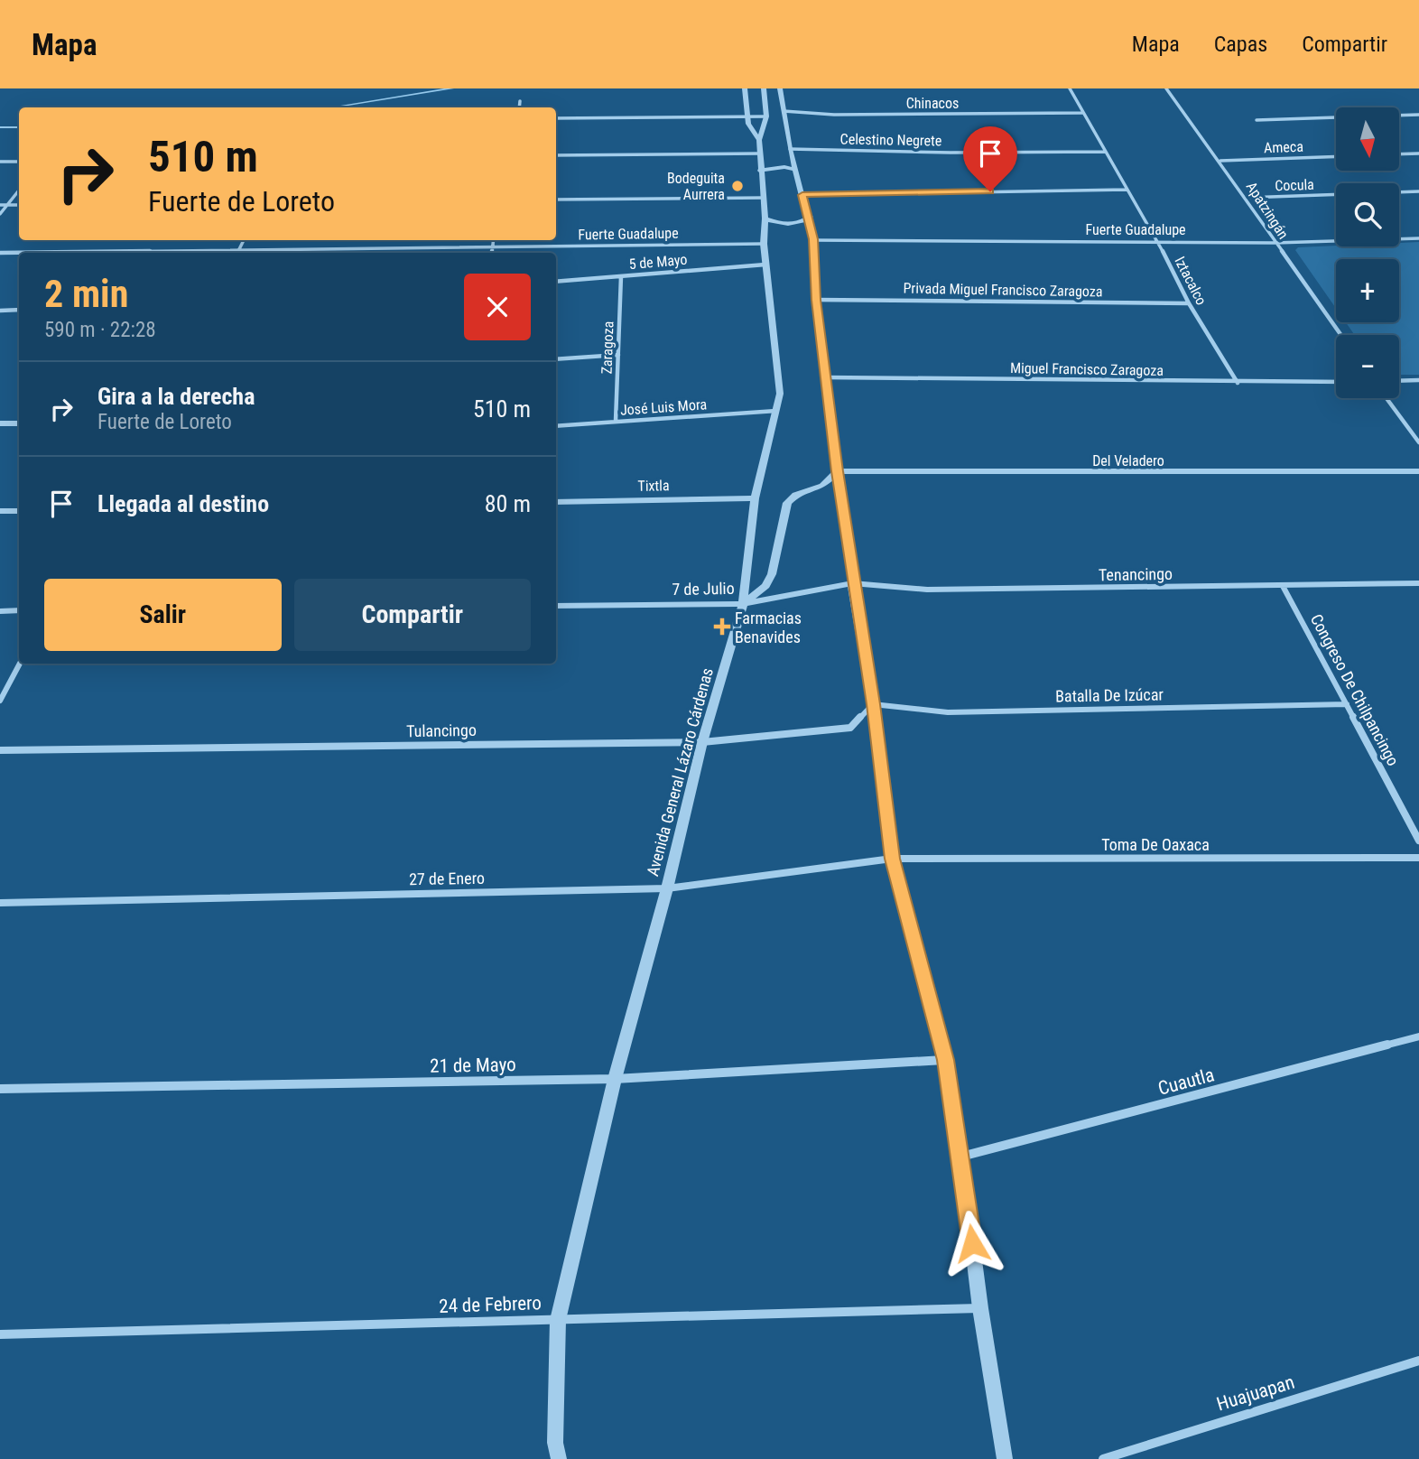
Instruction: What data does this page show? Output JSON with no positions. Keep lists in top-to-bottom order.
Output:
{
  "streets": {
    "street": [
      "Chinacos",
      "Celestino Negrete",
      "Ameca",
      "Cocula",
      "Apatzingán",
      "Fuerte Guadalupe",
      "5 de Mayo",
      "Iztacalco",
      "Privada Miguel Francisco Zaragoza",
      "Zaragoza",
      "Miguel Francisco Zaragoza",
      "José Luis Mora",
      "Del Veladero",
      "Tixtla",
      "Tenancingo",
      "7 de Julio",
      "Congreso De Chilpancingo",
      "Batalla De Izúcar",
      "Tulancingo",
      "Avenida General Lázaro Cárdenas",
      "Toma De Oaxaca",
      "27 de Enero",
      "21 de Mayo",
      "Cuautla",
      "24 de Febrero",
      "Huajuapan"
    ]
  },
  "crossings": [
    ["Chinacos", "Iztacalco"],
    ["Celestino Negrete", "Iztacalco"],
    ["Ameca", "Apatzingán"],
    ["Cocula", "Apatzingán"],
    ["Apatzingán", "Fuerte Guadalupe"],
    ["Fuerte Guadalupe", "Iztacalco"],
    ["Fuerte Guadalupe", "Avenida General Lázaro Cárdenas"],
    ["5 de Mayo", "Zaragoza"],
    ["5 de Mayo", "Avenida General Lázaro Cárdenas"],
    ["Iztacalco", "Privada Miguel Francisco Zaragoza"],
    ["Iztacalco", "Miguel Francisco Zaragoza"],
    ["Zaragoza", "José Luis Mora"],
    ["José Luis Mora", "Avenida General Lázaro Cárdenas"],
    ["Tixtla", "Avenida General Lázaro Cárdenas"],
    ["Tenancingo", "7 de Julio"],
    ["Tenancingo", "Congreso De Chilpancingo"],
    ["7 de Julio", "Avenida General Lázaro Cárdenas"],
    ["Congreso De Chilpancingo", "Batalla De Izúcar"],
    ["Batalla De Izúcar", "Tulancingo"],
    ["Tulancingo", "Avenida General Lázaro Cárdenas"],
    ["Avenida General Lázaro Cárdenas", "27 de Enero"],
    ["Avenida General Lázaro Cárdenas", "21 de Mayo"],
    ["Avenida General Lázaro Cárdenas", "24 de Febrero"],
    ["Toma De Oaxaca", "27 de Enero"]
  ],
  "places": {
    "other": ["Bodeguita Aurrera"],
    "health": ["Farmacias Benavides"]
  },
  "north": "bottom",
  "page": {
    "header": "Mapa",
    "nav": ["Mapa", "Capas", "Compartir"],
    "map_buttons": ["+", "−"],
    "turn": ["510 m", "Fuerte de Loreto"],
    "heading": ["2 min", "590 m · 22:28"],
    "list": [
      {
        "name": "Gira a la derecha",
        "note": "Fuerte de Loreto",
        "value": "510 m"
      },
      {
        "name": "Llegada al destino",
        "value": "80 m"
      }
    ],
    "buttons": ["Salir", "Compartir"]
  }
}
